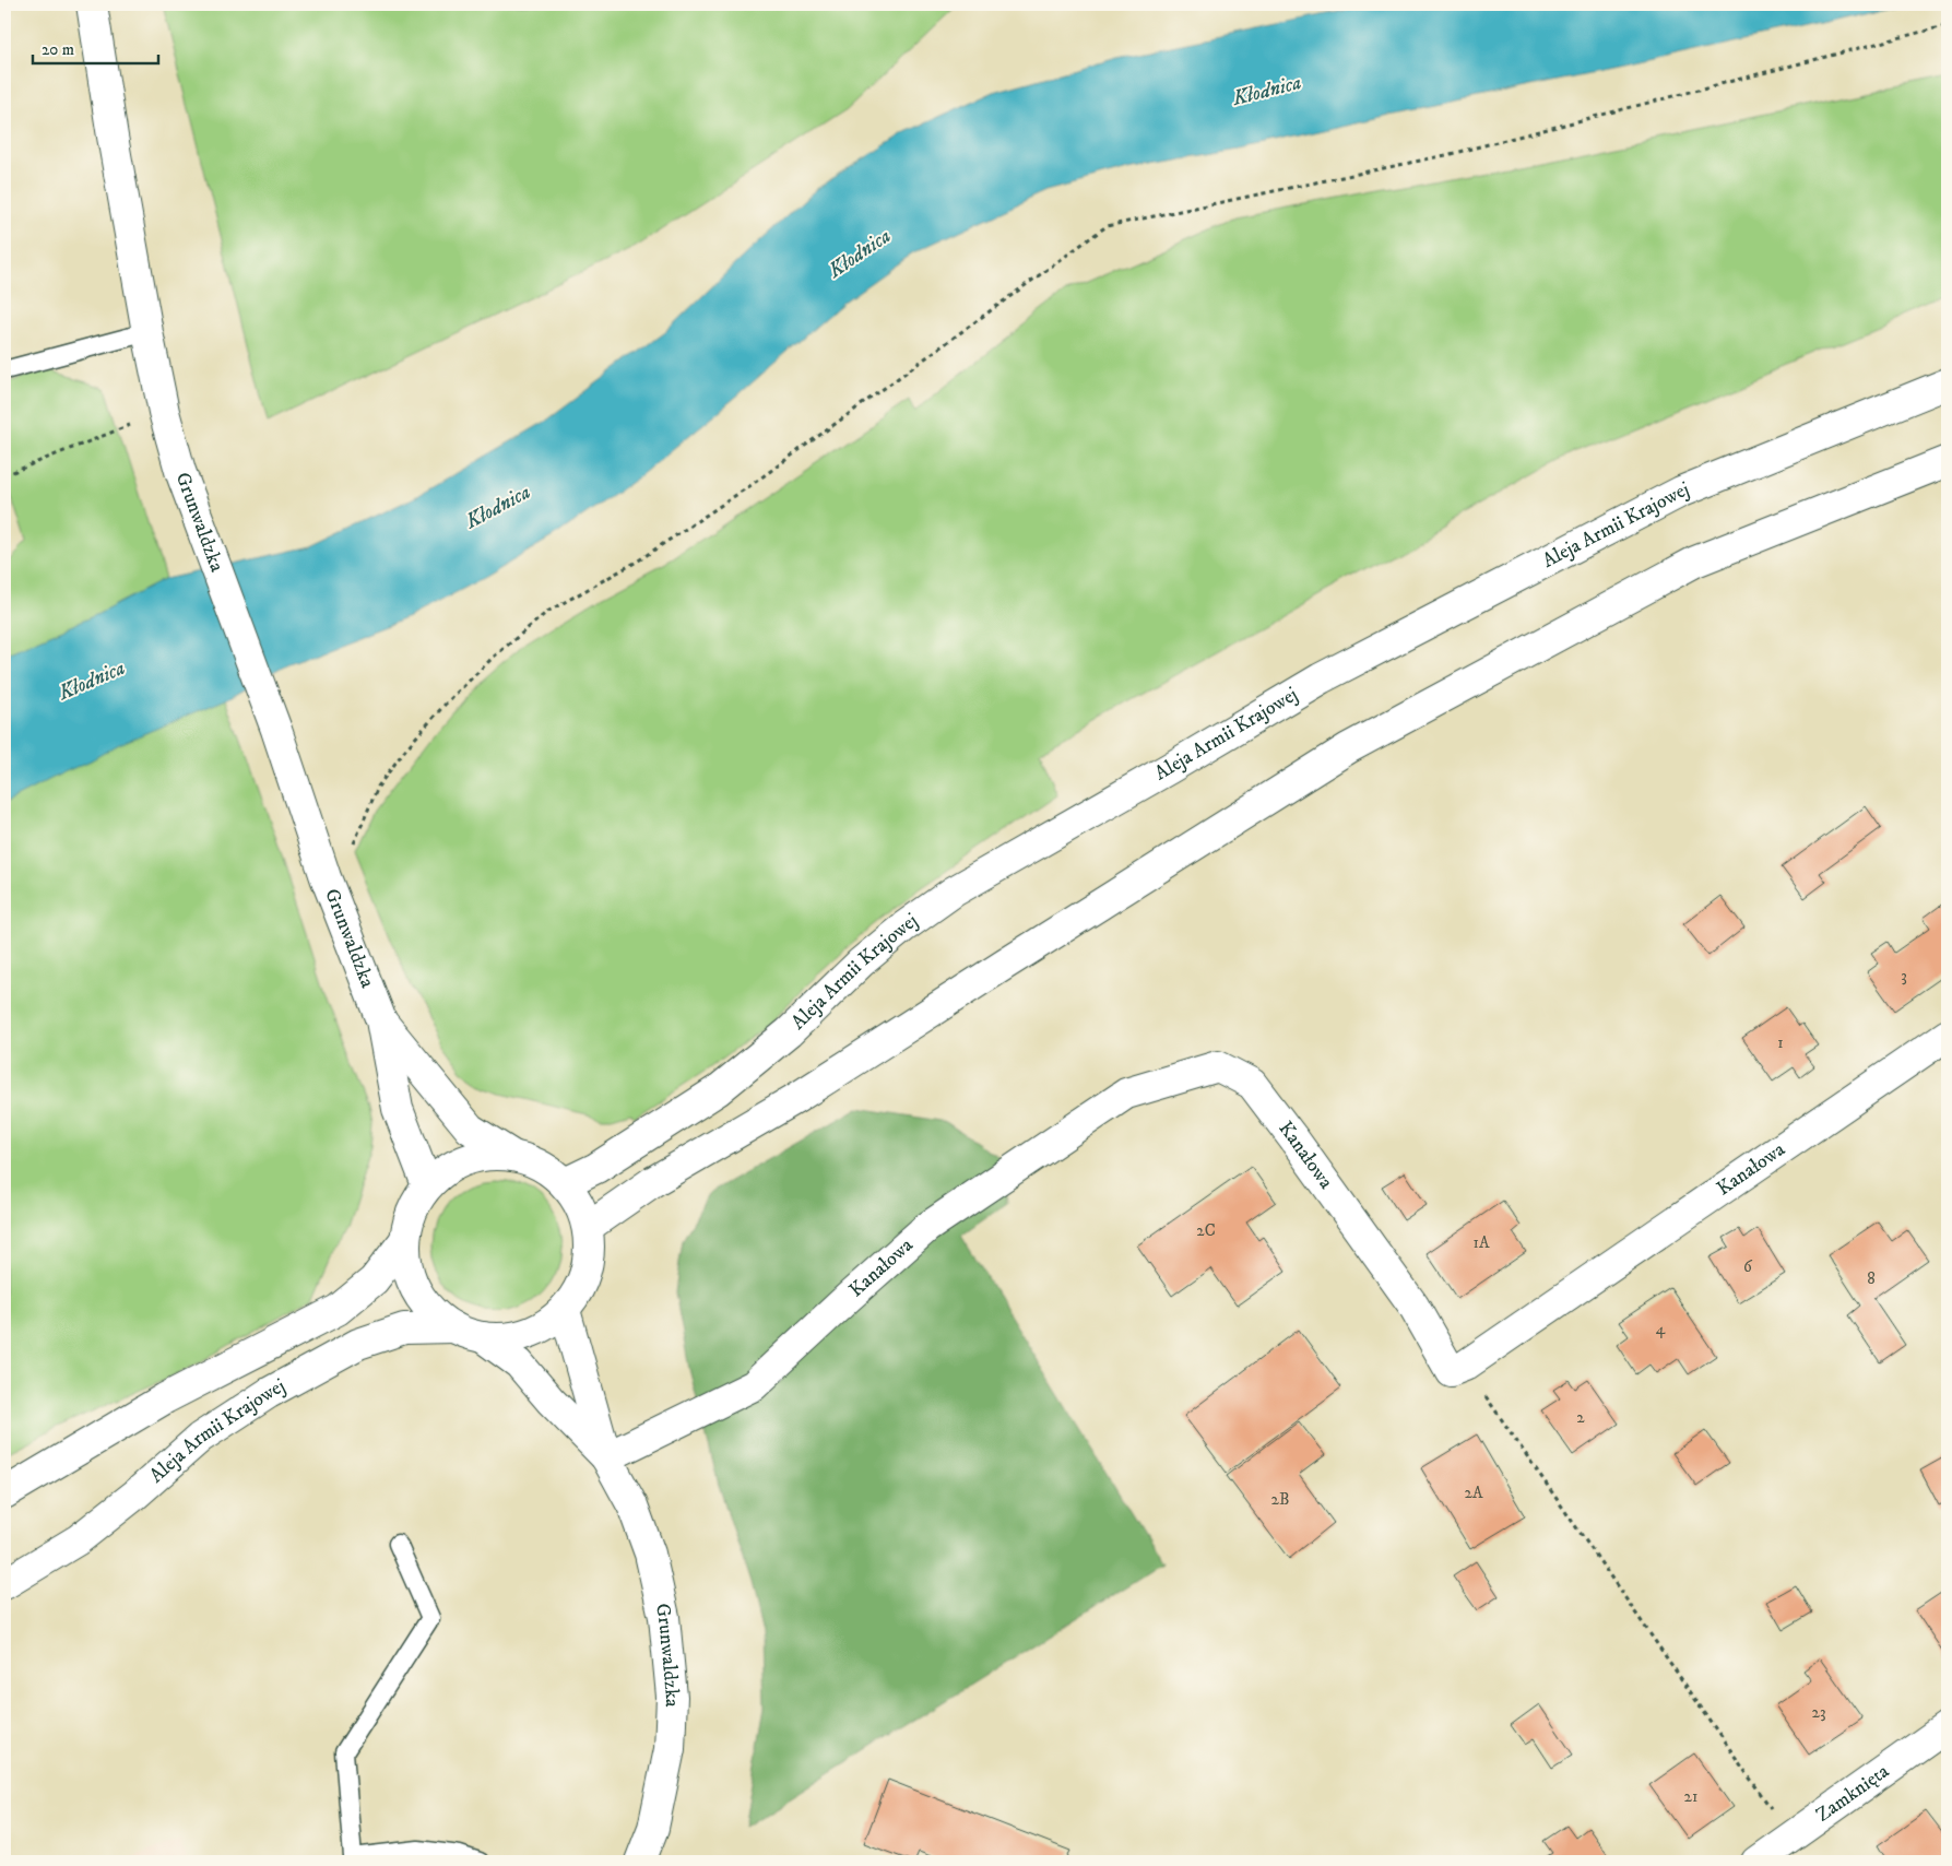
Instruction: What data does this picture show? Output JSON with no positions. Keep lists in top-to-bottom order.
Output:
{
  "streets": {
    "main road": [
      "Grunwaldzka",
      "Aleja Armii Krajowej",
      "Kanałowa",
      "Zamknięta"
    ]
  },
  "crossings": [
    ["Grunwaldzka", "Aleja Armii Krajowej"],
    ["Grunwaldzka", "Kanałowa"]
  ],
  "water": ["Kłodnica"],
  "house_numbers": [
    "3",
    "1",
    "2C",
    "1A",
    "6",
    "8",
    "4",
    "2",
    "2A",
    "2B",
    "23",
    "21"
  ],
  "scale_bar": "20 m"
}
